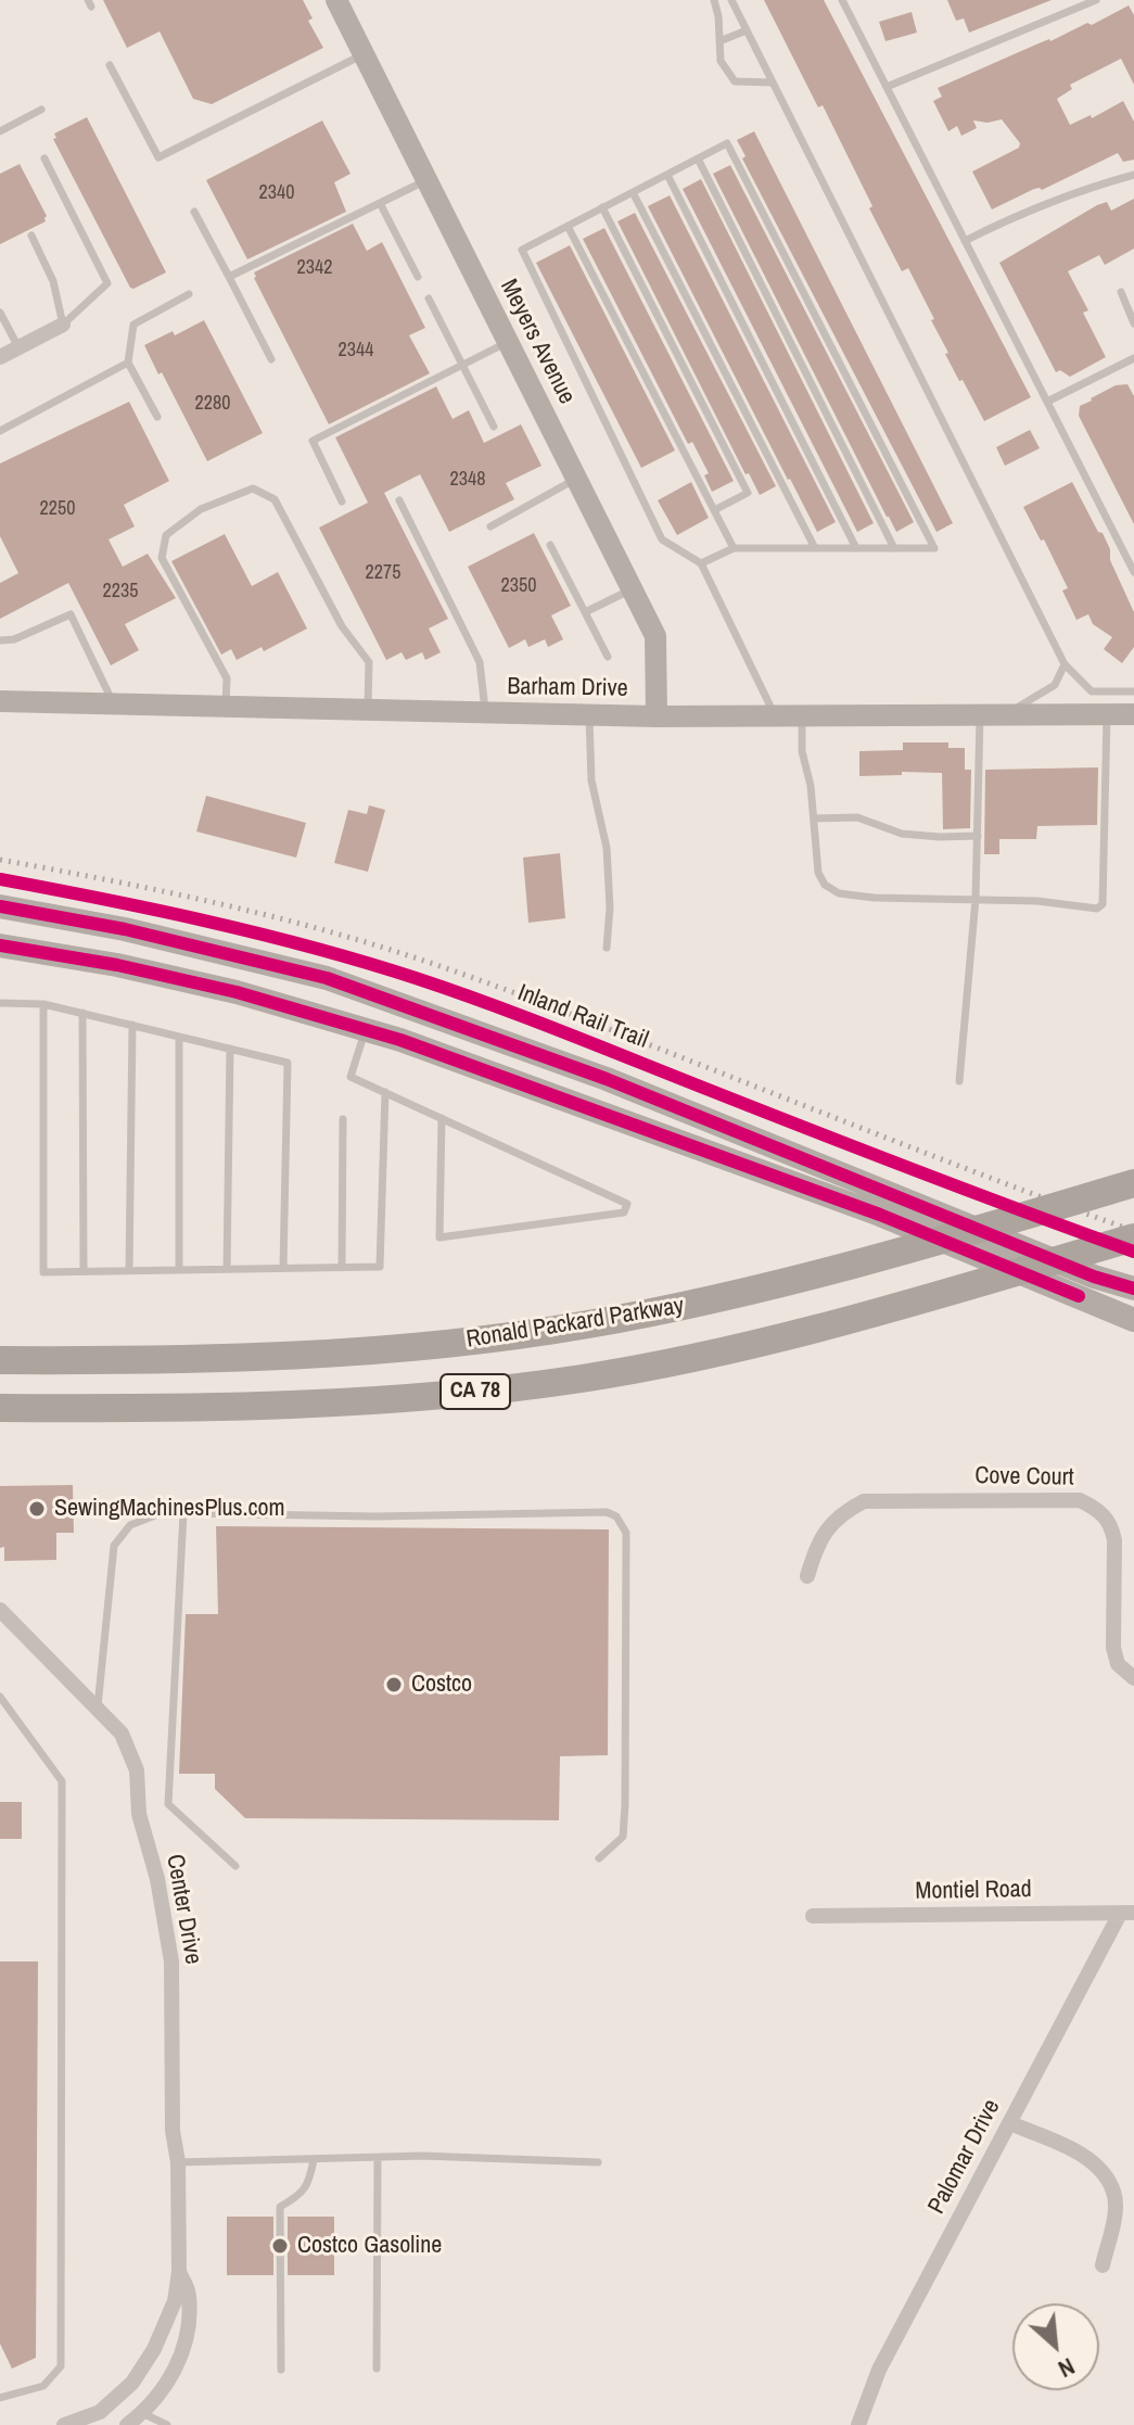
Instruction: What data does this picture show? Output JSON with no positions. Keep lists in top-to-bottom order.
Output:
{
  "streets": {
    "highway": ["Ronald Packard Parkway", "CA 78"],
    "street": [
      "Meyers Avenue",
      "Barham Drive",
      "Cove Court",
      "Montiel Road",
      "Center Drive",
      "Palomar Drive"
    ],
    "cycle path": ["Inland Rail Trail"]
  },
  "crossings": [
    ["Meyers Avenue", "Barham Drive"],
    ["Montiel Road", "Palomar Drive"]
  ],
  "places": ["SewingMachinesPlus.com", "Costco", "Costco Gasoline"],
  "house_numbers": [
    "2340",
    "2342",
    "2344",
    "2280",
    "2348",
    "2250",
    "2275",
    "2350",
    "2235"
  ],
  "north": "bottom right"
}
